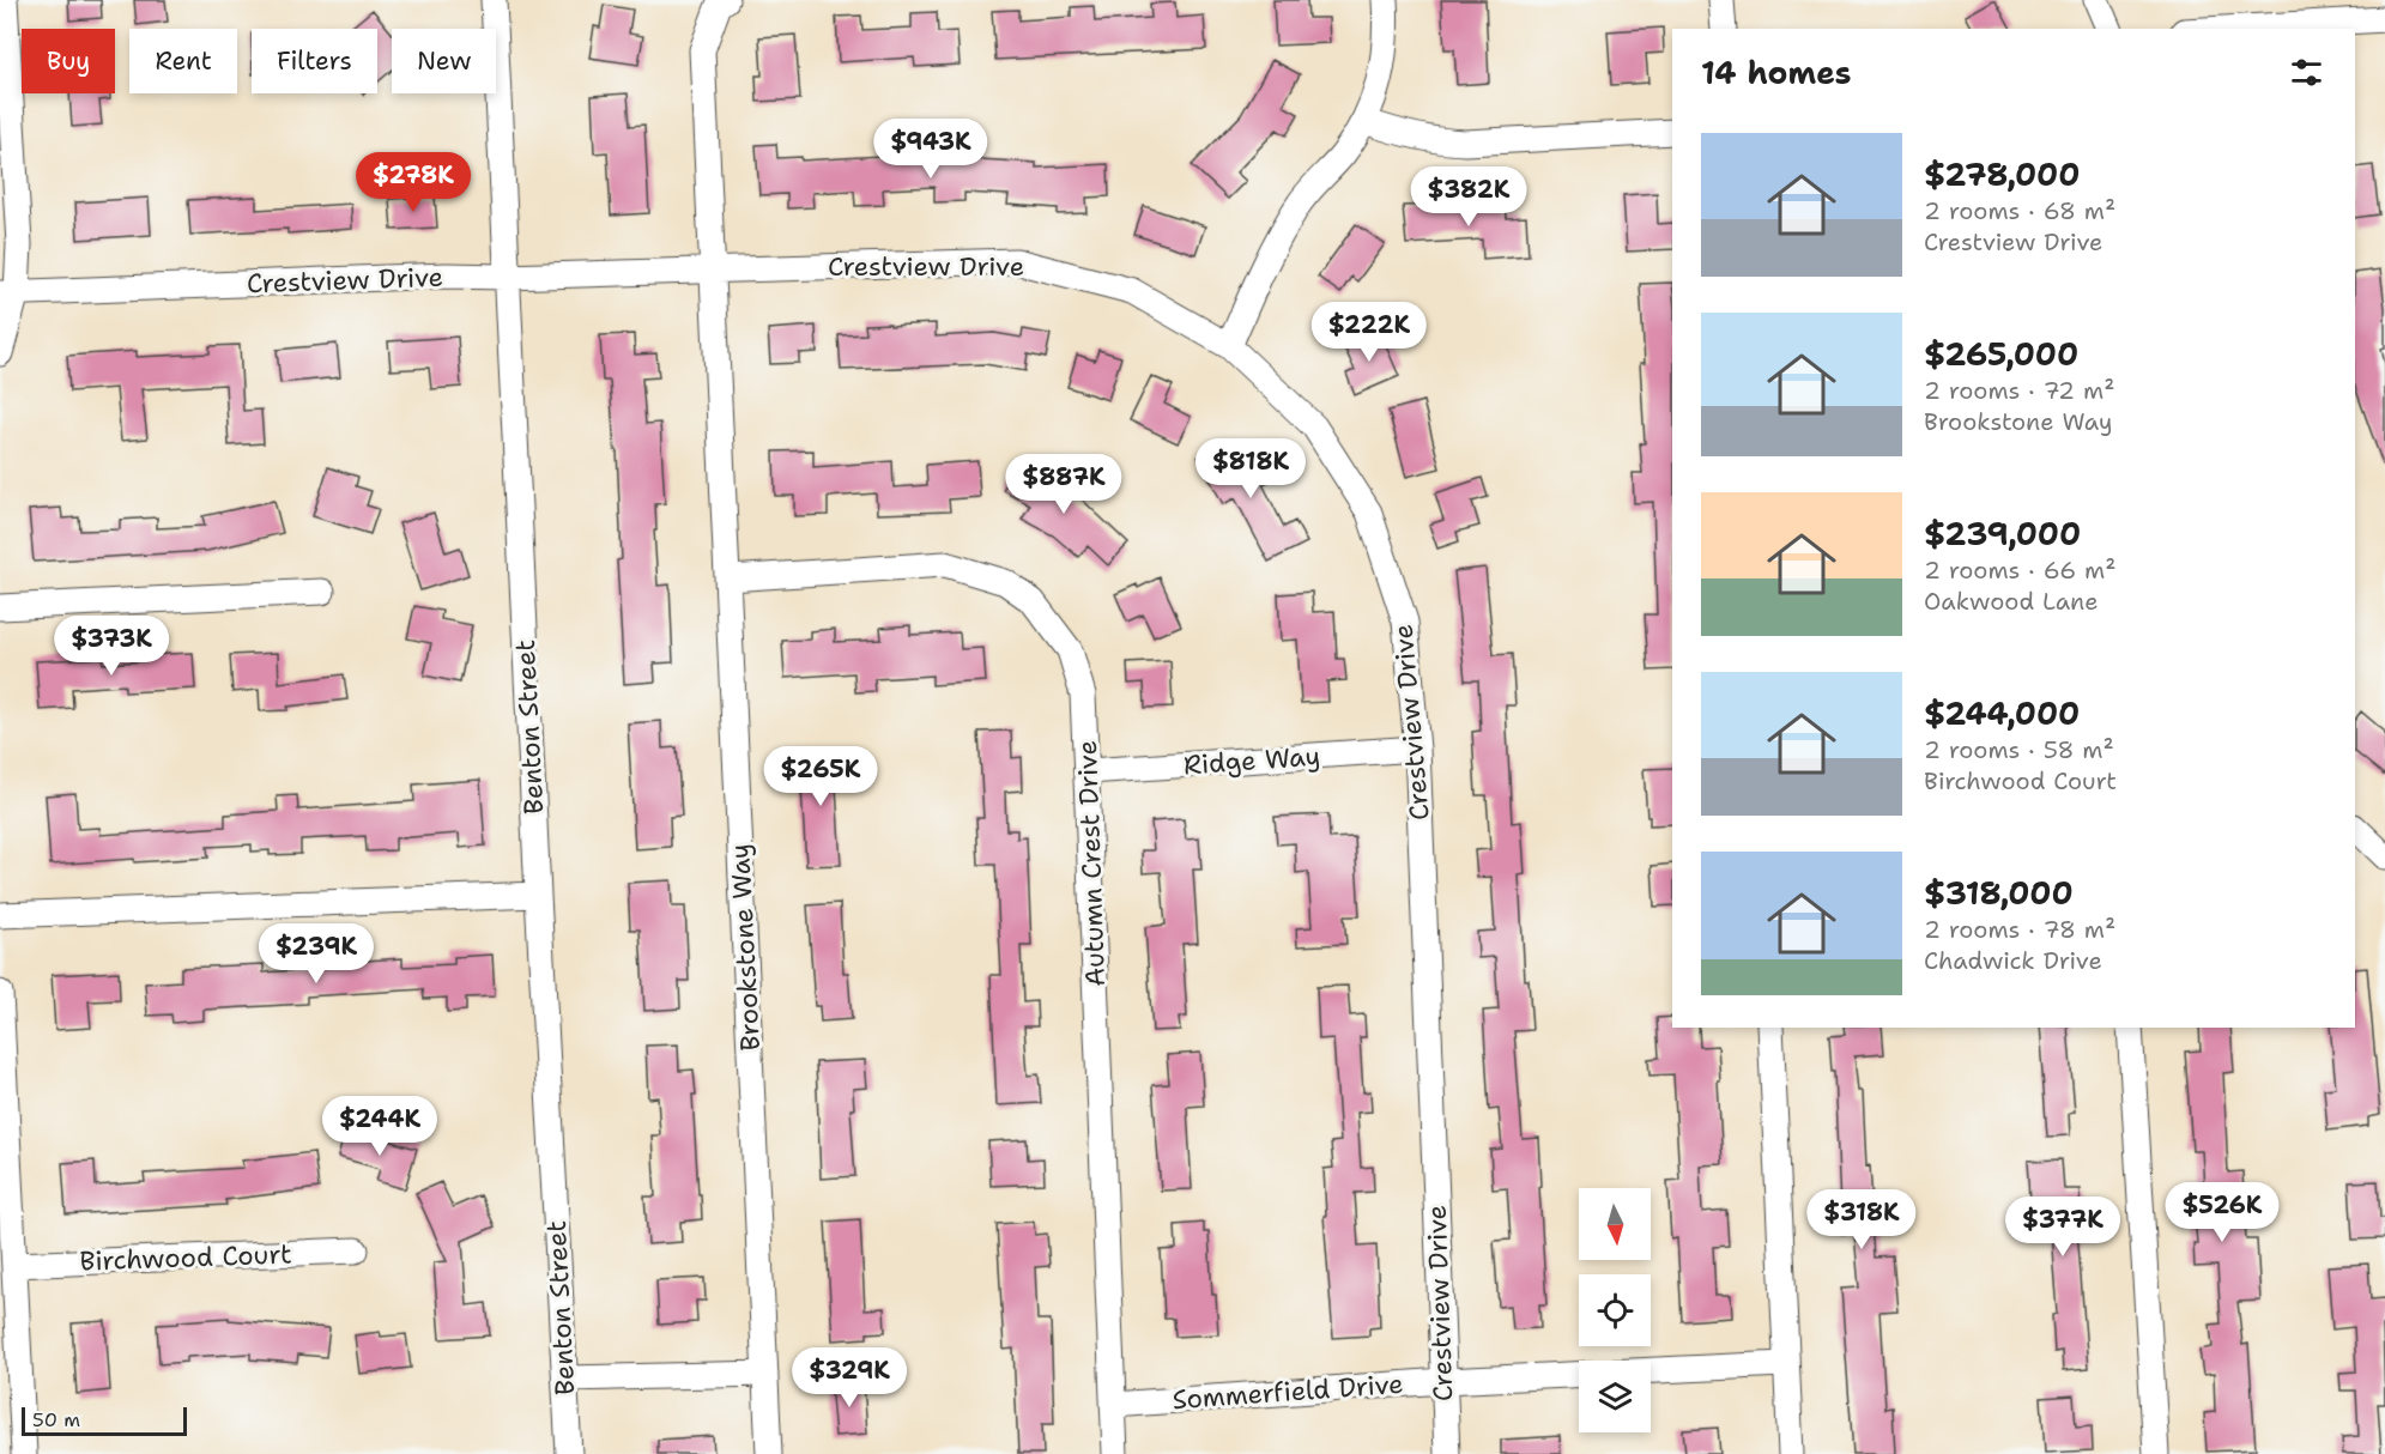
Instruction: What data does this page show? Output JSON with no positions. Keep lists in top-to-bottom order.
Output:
{
  "streets": {
    "street": [
      "Crestview Drive",
      "Benton Street",
      "Ridge Way",
      "Autumn Crest Drive",
      "Brookstone Way",
      "Birchwood Court",
      "Sommerfield Drive"
    ]
  },
  "crossings": [
    ["Crestview Drive", "Benton Street"],
    ["Crestview Drive", "Ridge Way"],
    ["Crestview Drive", "Brookstone Way"],
    ["Crestview Drive", "Sommerfield Drive"],
    ["Ridge Way", "Autumn Crest Drive"],
    ["Autumn Crest Drive", "Brookstone Way"],
    ["Autumn Crest Drive", "Sommerfield Drive"]
  ],
  "scale_bar": "50 m",
  "north": "bottom",
  "page": {
    "chip": [
      "Buy",
      "Rent",
      "Filters",
      "New"
    ],
    "heading": "14 homes",
    "list": [
      {
        "name": "$278,000",
        "note": "2 rooms · 68 m² · Crestview Drive"
      },
      {
        "name": "$265,000",
        "note": "2 rooms · 72 m² · Brookstone Way"
      },
      {
        "name": "$239,000",
        "note": "2 rooms · 66 m² · Oakwood Lane"
      },
      {
        "name": "$244,000",
        "note": "2 rooms · 58 m² · Birchwood Court"
      },
      {
        "name": "$318,000",
        "note": "2 rooms · 78 m² · Chadwick Drive"
      }
    ],
    "price": [
      "$943K",
      "$278K",
      "$382K",
      "$222K",
      "$818K",
      "$887K",
      "$373K",
      "$265K",
      "$239K",
      "$244K",
      "$526K",
      "$318K",
      "$377K",
      "$329K"
    ],
    "scale": "50 m"
  }
}
